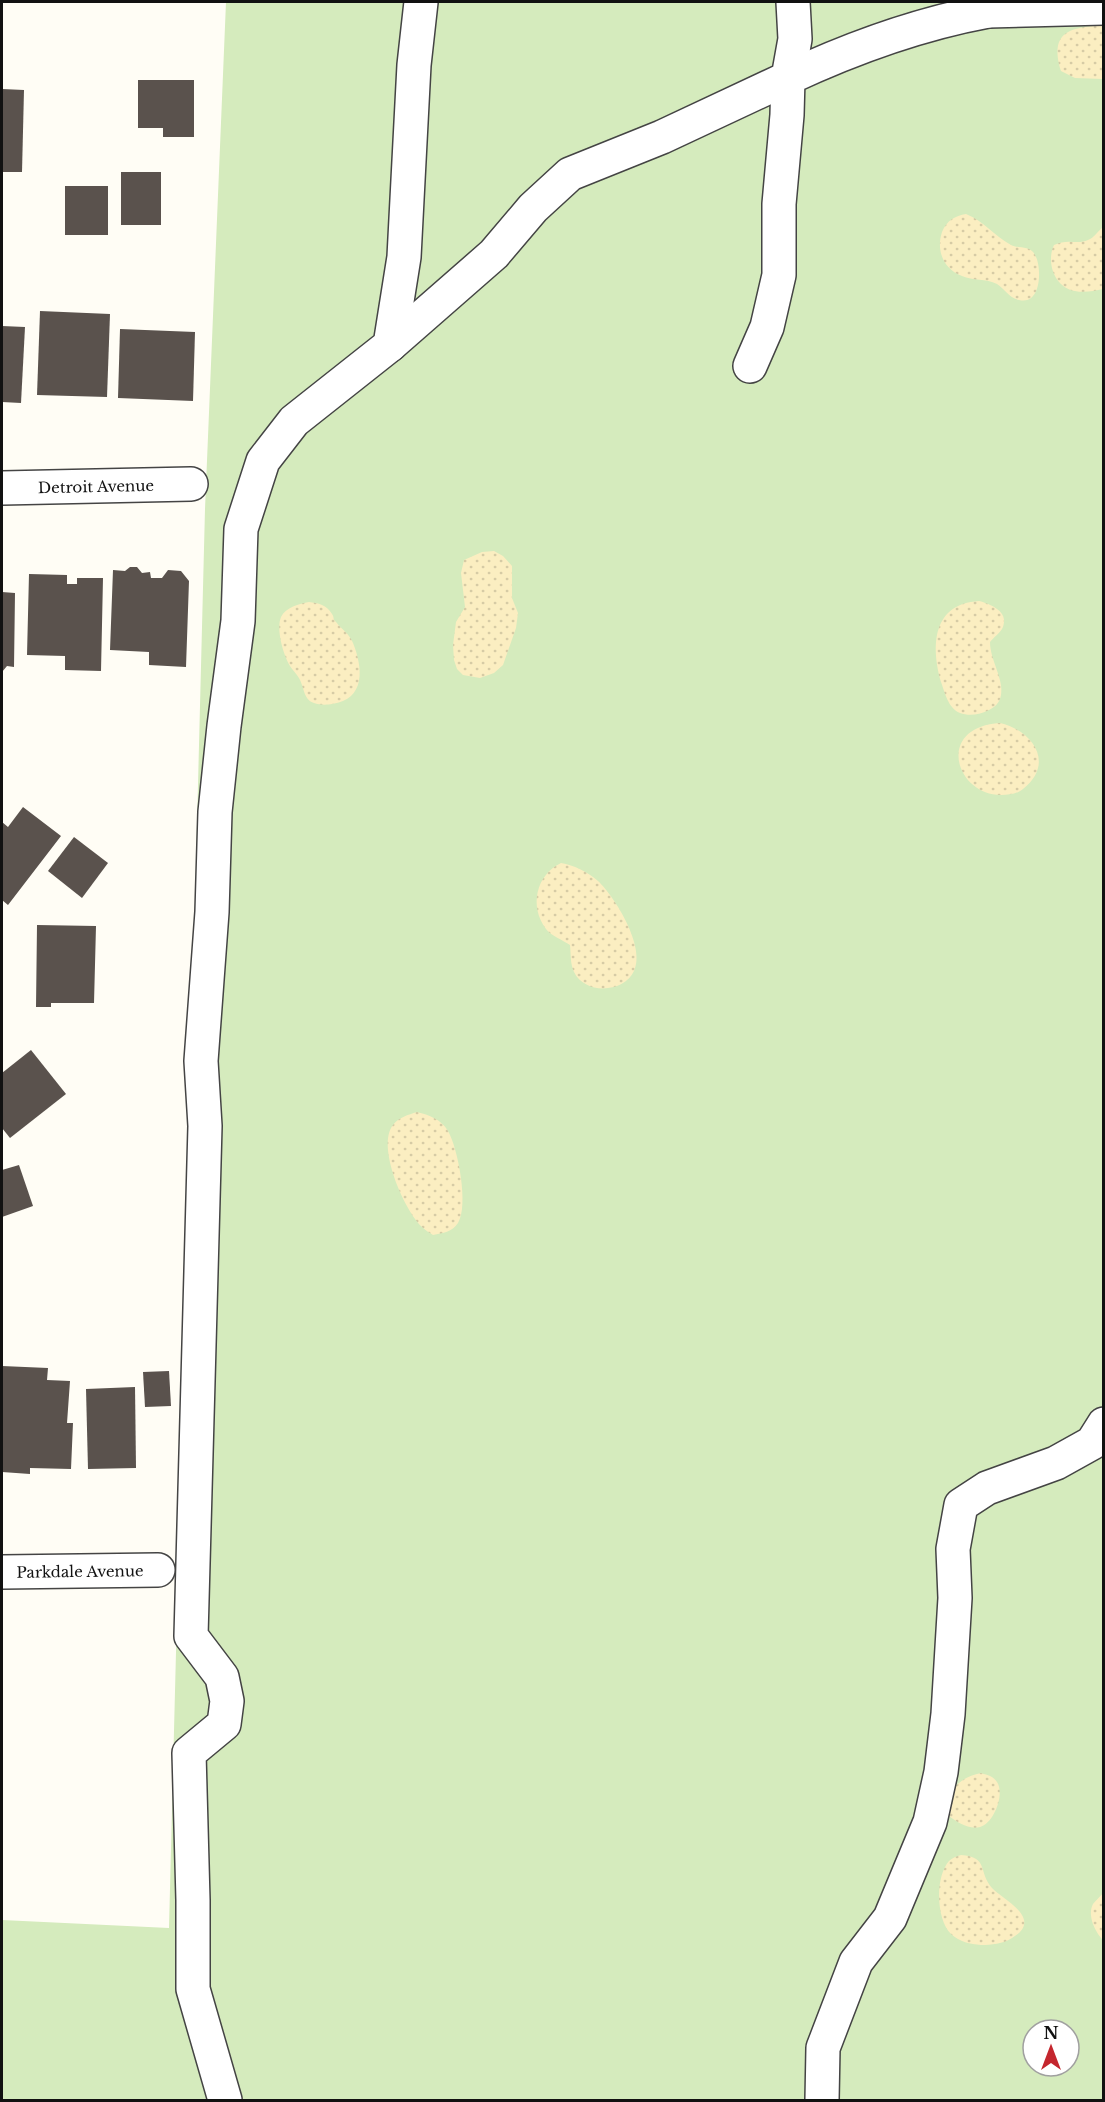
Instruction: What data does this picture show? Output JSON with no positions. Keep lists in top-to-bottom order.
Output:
{
  "streets": {
    "street": ["Detroit Avenue", "Parkdale Avenue"]
  },
  "north": "top"
}
